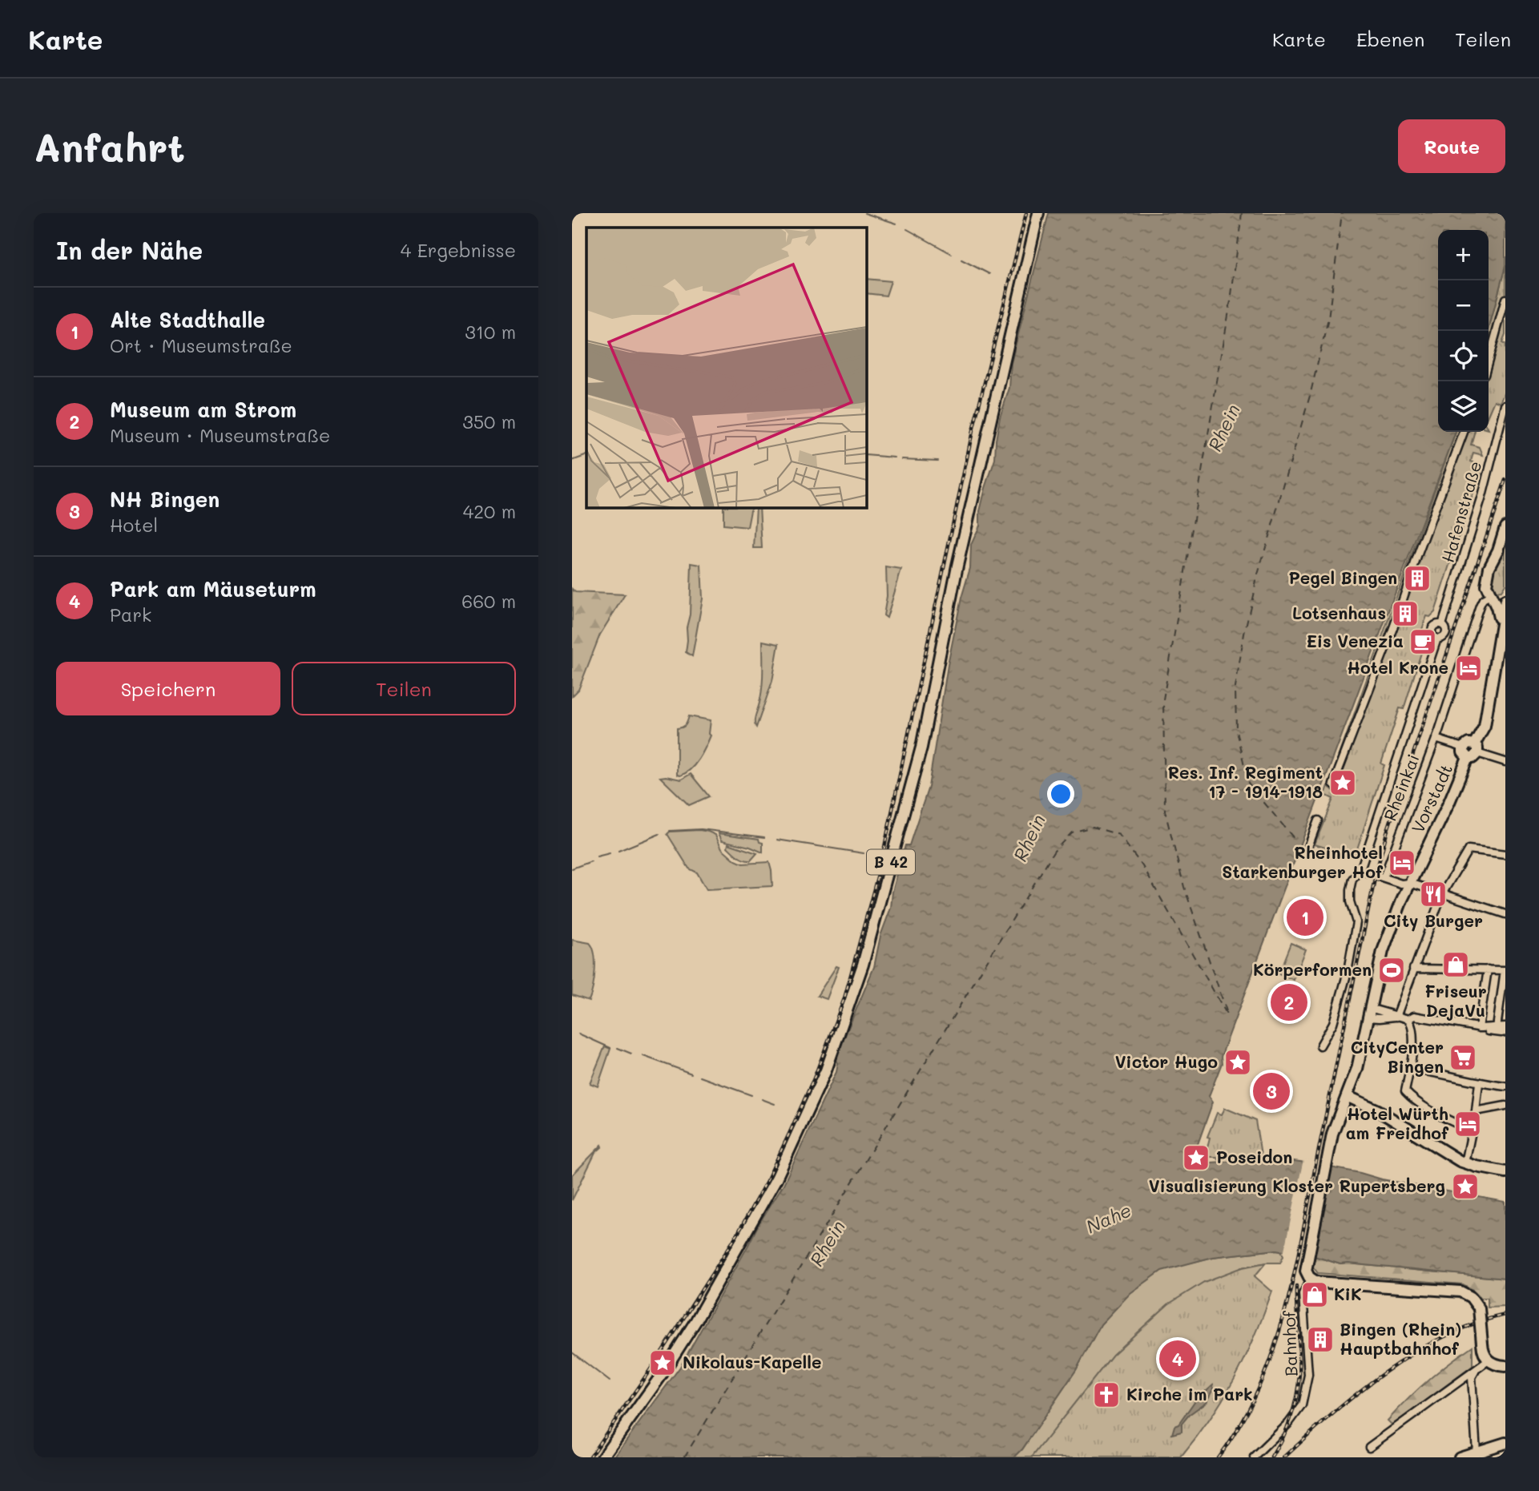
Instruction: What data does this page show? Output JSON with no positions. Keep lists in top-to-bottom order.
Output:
{
  "streets": {
    "main road": ["Vorstadt", "B 42"],
    "street": ["Hafenstraße", "Rheinkai", "Bahnhof"]
  },
  "crossings": [
    ["Rheinkai", "Vorstadt"],
    ["Vorstadt", "Bahnhof"]
  ],
  "water": ["Rhein", "Nahe"],
  "places": {
    "building": ["Pegel Bingen", "Lotsenhaus", "Bingen (Rhein) Hauptbahnhof"],
    "cafe": ["Eis Venezia"],
    "hotel": ["Hotel Krone", "Rheinhotel Starkenburger Hof", "Hotel Würth am Freidhof"],
    "place": [
      "Res. Inf. Regiment 17 - 1914-1918",
      "Victor Hugo",
      "Poseidon",
      "Visualisierung Kloster Rupertsberg",
      "Nikolaus-Kapelle"
    ],
    "restaurant": ["City Burger"],
    "shop": ["Friseur DejaVu", "KiK"],
    "sports": ["Körperformen"],
    "supermarket": ["CityCenter Bingen"],
    "church": ["Kirche im Park"]
  },
  "page": {
    "header": "Karte",
    "nav": ["Karte", "Ebenen", "Teilen"],
    "buttons": [
      "Route",
      ["Speichern", "Teilen"]
    ],
    "title": "Anfahrt",
    "heading": ["In der Nähe", "4 Ergebnisse"],
    "map_buttons": ["+", "−"],
    "list": [
      {
        "mark": "1",
        "name": "Alte Stadthalle",
        "note": "Ort · Museumstraße",
        "value": "310 m"
      },
      {
        "mark": "2",
        "name": "Museum am Strom",
        "note": "Museum · Museumstraße",
        "value": "350 m"
      },
      {
        "mark": "3",
        "name": "NH Bingen",
        "note": "Hotel",
        "value": "420 m"
      },
      {
        "mark": "4",
        "name": "Park am Mäuseturm",
        "note": "Park",
        "value": "660 m"
      }
    ],
    "pins": [
      "1",
      "2",
      "3",
      "4"
    ]
  }
}
